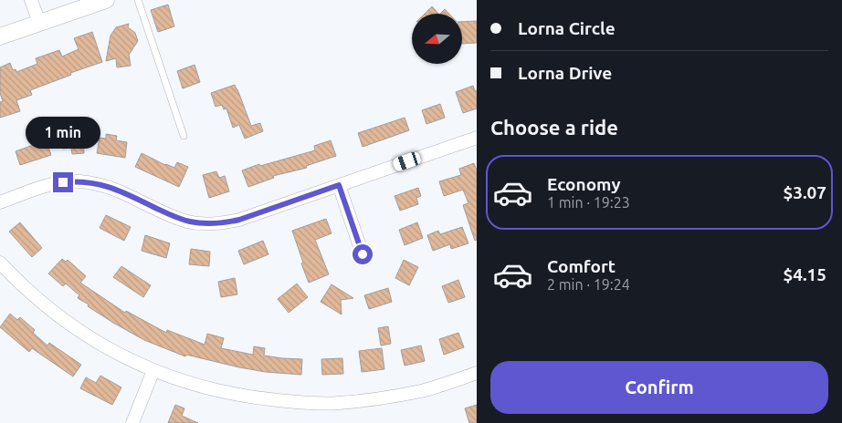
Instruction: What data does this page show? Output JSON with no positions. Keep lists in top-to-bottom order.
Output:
{
  "north": "left",
  "page": {
    "banner": ["Lorna Circle", "Lorna Drive"],
    "heading": "Choose a ride",
    "bubble": "1 min",
    "list": [
      {
        "name": "Economy",
        "note": "1 min · 19:23",
        "value": "$3.07"
      },
      {
        "name": "Comfort",
        "note": "2 min · 19:24",
        "value": "$4.15"
      }
    ],
    "buttons": "Confirm"
  }
}
